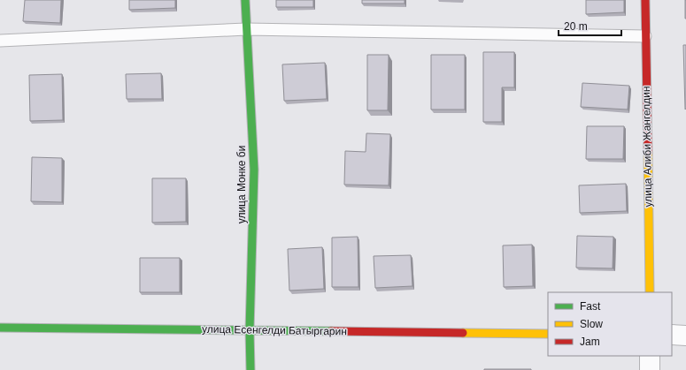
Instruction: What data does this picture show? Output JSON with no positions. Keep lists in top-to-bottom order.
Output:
{
  "streets": {
    "street": ["улица Алиби Жангелдин", "улица Монке би", "улица Есенгелди Батыргарин"]
  },
  "crossings": [
    ["улица Монке би", "улица Есенгелди Батыргарин"]
  ],
  "legend": ["Fast", "Slow", "Jam"],
  "scale_bar": "20 m"
}
